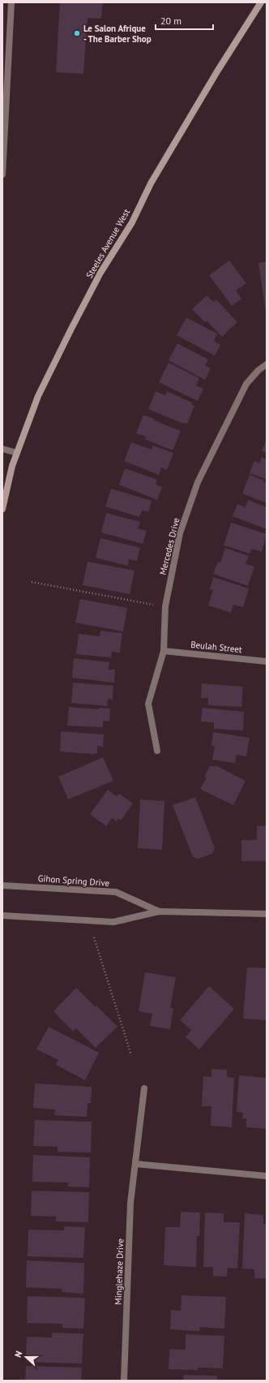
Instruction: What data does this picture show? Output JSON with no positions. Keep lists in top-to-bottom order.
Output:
{
  "streets": {
    "main road": ["Steeles Avenue West"],
    "street": [
      "Mercedes Drive",
      "Beulah Street",
      "Gihon Spring Drive",
      "Minglehaze Drive"
    ]
  },
  "crossings": [
    ["Mercedes Drive", "Beulah Street"]
  ],
  "places": ["Le Salon Afrique - The Barber Shop"],
  "scale_bar": "20 m",
  "north": "left"
}
